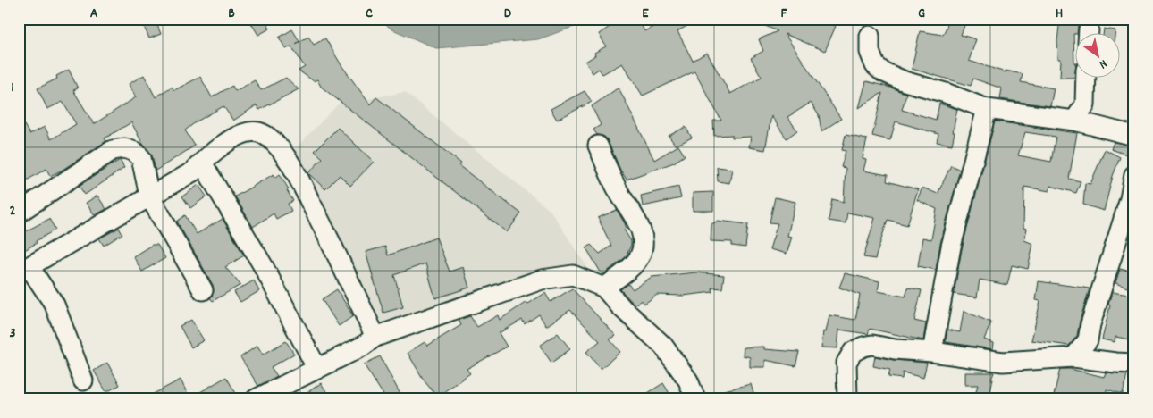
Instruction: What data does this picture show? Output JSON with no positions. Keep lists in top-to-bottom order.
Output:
{
  "north": "bottom right",
  "grid": {
    "columns": [
      "A",
      "B",
      "C",
      "D",
      "E",
      "F",
      "G",
      "H"
    ],
    "rows": ["1", "2", "3"]
  }
}
